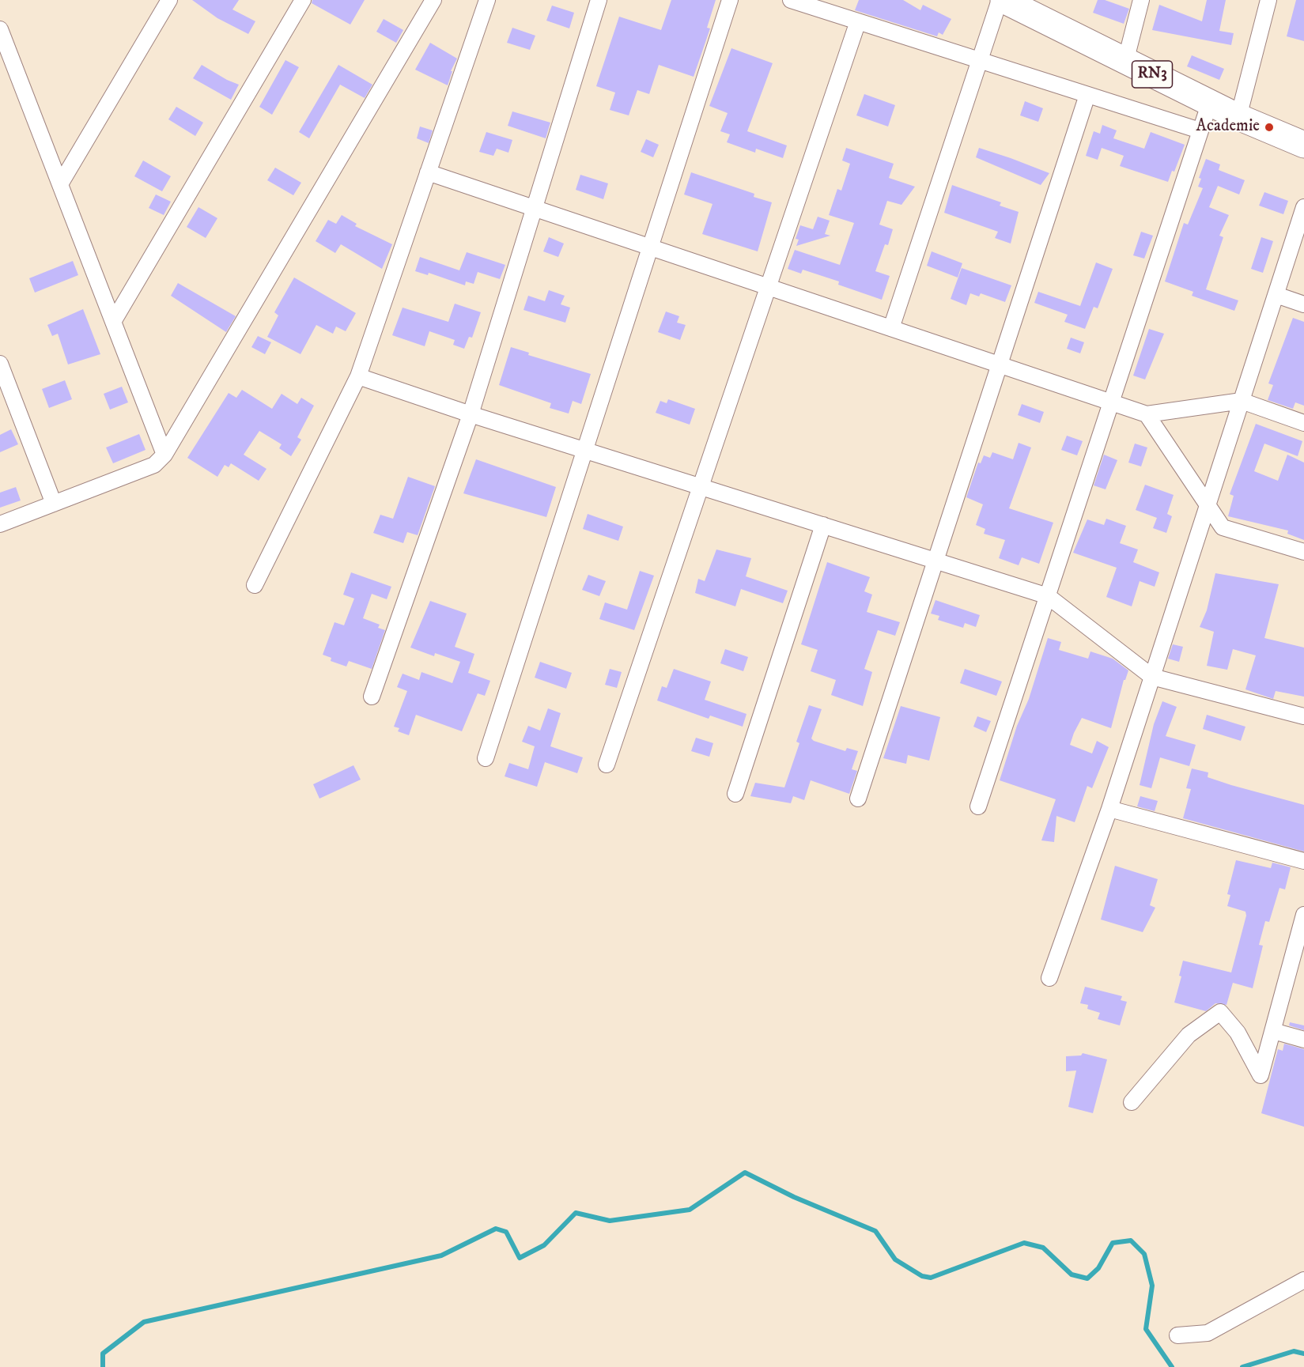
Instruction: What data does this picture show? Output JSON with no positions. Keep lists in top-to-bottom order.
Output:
{
  "streets": {
    "highway": ["RN3"]
  },
  "places": ["Academie"]
}
